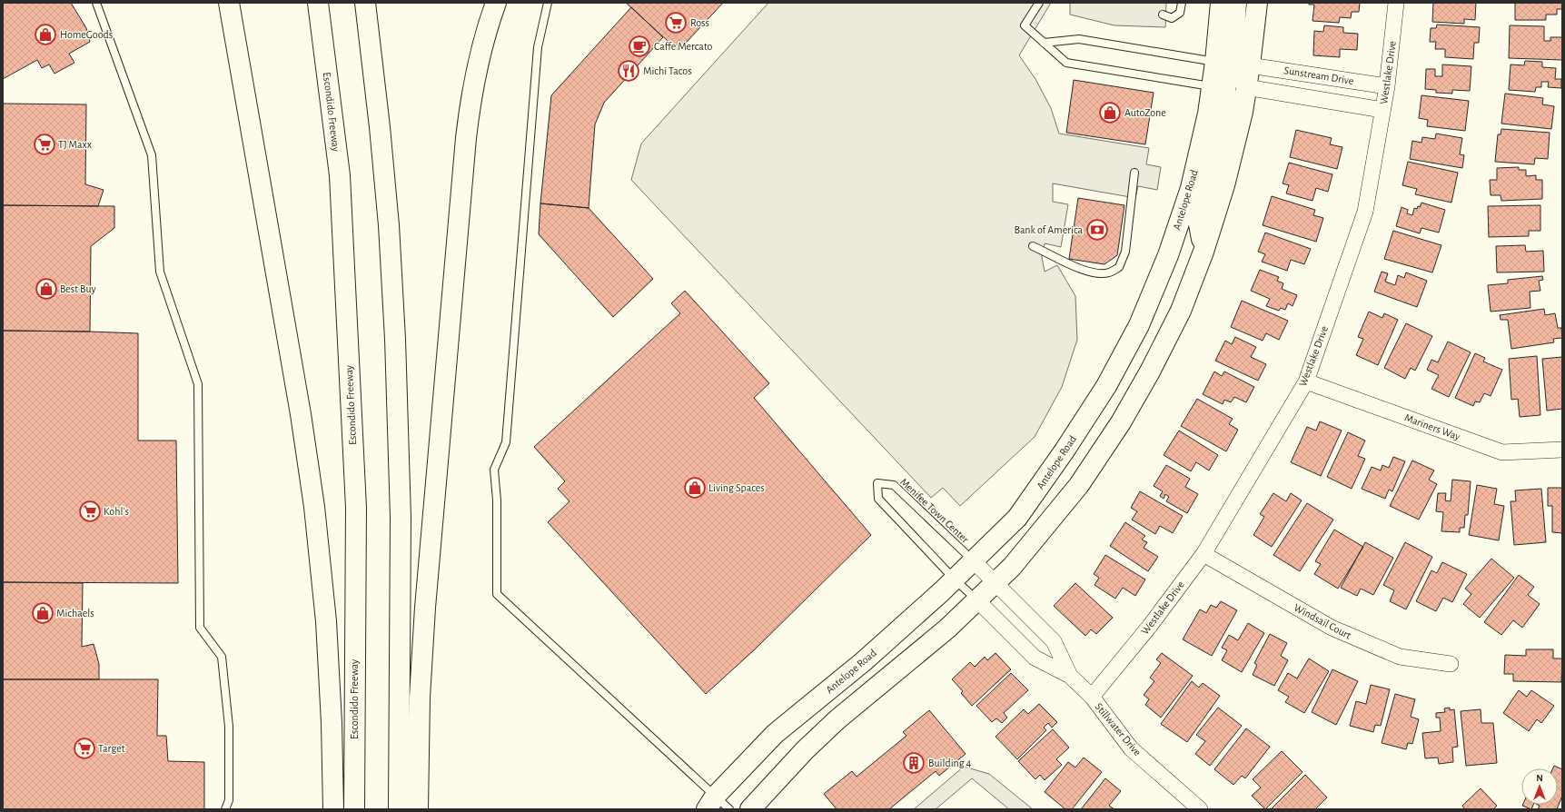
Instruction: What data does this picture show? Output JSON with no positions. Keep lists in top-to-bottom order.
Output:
{
  "streets": {
    "main road": ["Escondido Freeway", "Antelope Road"],
    "street": [
      "Westlake Drive",
      "Sunstream Drive",
      "Mariners Way",
      "Windsail Court",
      "Stillwater Drive"
    ],
    "lane": ["Menifee Town Center"]
  },
  "crossings": [
    ["Westlake Drive", "Sunstream Drive"],
    ["Westlake Drive", "Mariners Way"],
    ["Westlake Drive", "Windsail Court"],
    ["Westlake Drive", "Stillwater Drive"],
    ["Antelope Road", "Menifee Town Center"],
    ["Antelope Road", "Stillwater Drive"],
    ["Menifee Town Center", "Stillwater Drive"]
  ],
  "places": {
    "supermarket": [
      "Ross",
      "TJ Maxx",
      "Kohl's",
      "Target"
    ],
    "shop": [
      "HomeGoods",
      "AutoZone",
      "Best Buy",
      "Living Spaces",
      "Michaels"
    ],
    "cafe": ["Caffe Mercato"],
    "restaurant": ["Michi Tacos"],
    "bank": ["Bank of America"],
    "building": ["Building 4"]
  },
  "north": "top"
}
